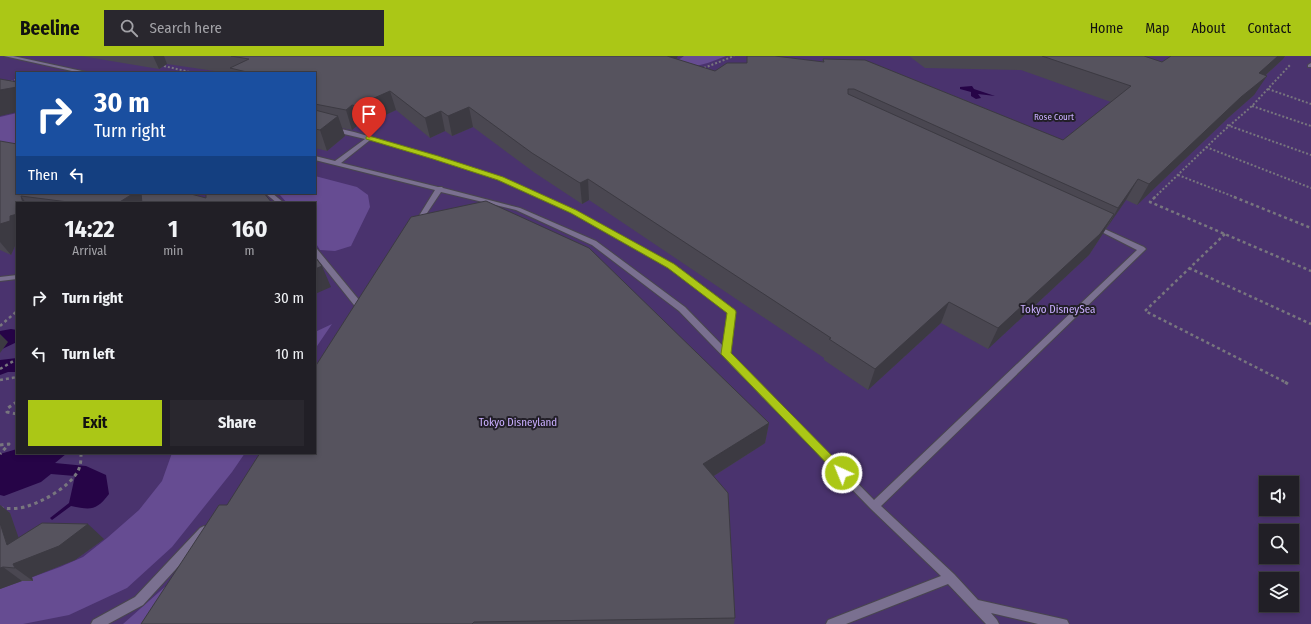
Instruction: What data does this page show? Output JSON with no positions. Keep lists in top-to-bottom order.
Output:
{
  "parks": ["Rose Court", "Tokyo DisneySea", "Tokyo Disneyland"],
  "page": {
    "header": "Beeline",
    "search": "Search here",
    "nav": [
      "Home",
      "Map",
      "About",
      "Contact"
    ],
    "turn": ["30 m", "Turn right"],
    "then": "Then",
    "eta": [
      "14:22",
      "Arrival",
      "1",
      "min",
      "160",
      "m"
    ],
    "list": [
      {
        "name": "Turn right",
        "value": "30 m"
      },
      {
        "name": "Turn left",
        "value": "10 m"
      }
    ],
    "buttons": ["Exit", "Share"]
  }
}
